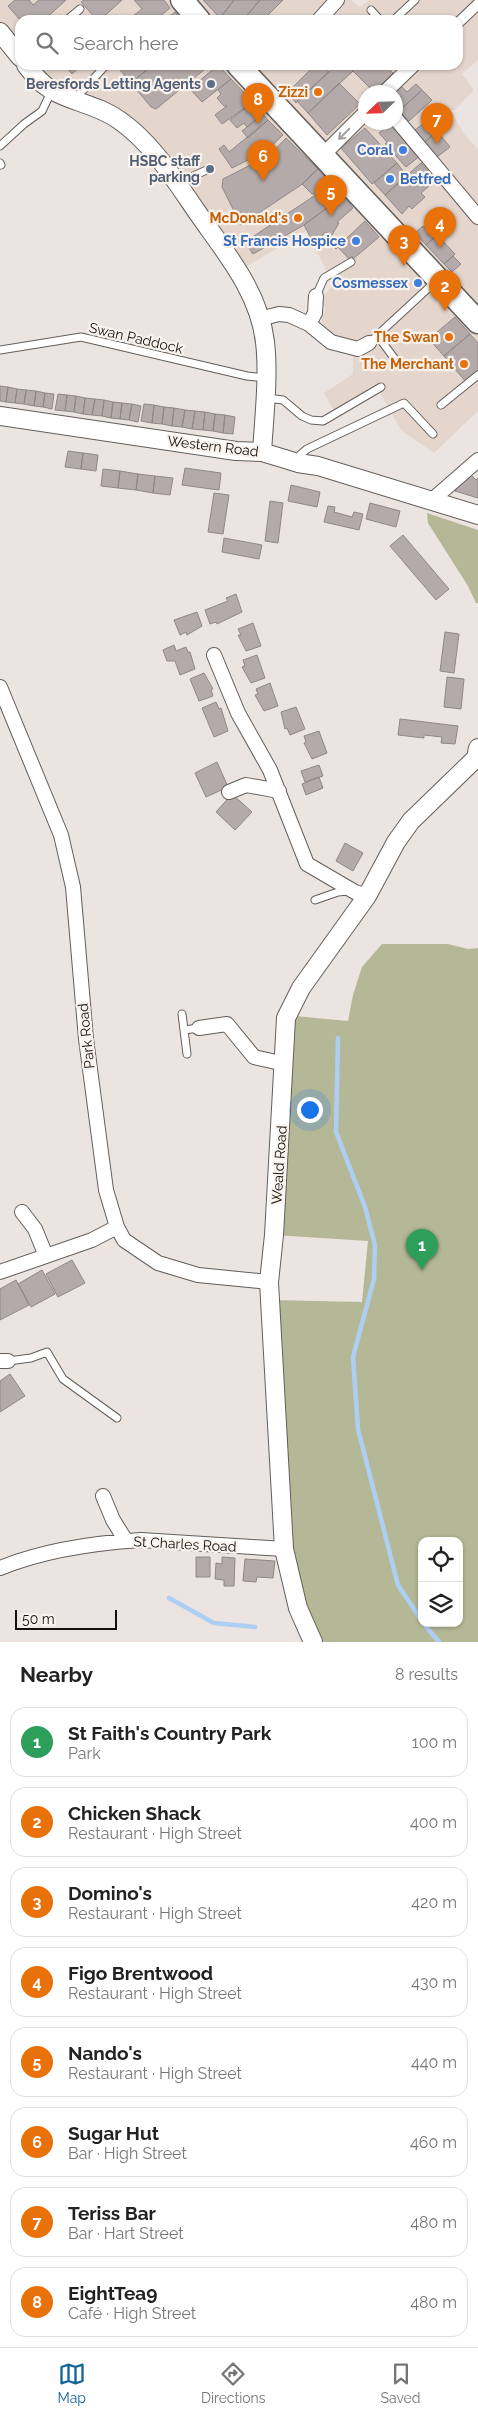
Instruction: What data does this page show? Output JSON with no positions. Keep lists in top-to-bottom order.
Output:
{
  "streets": {
    "street": [
      "Western Road",
      "Park Road",
      "Weald Road",
      "St Charles Road"
    ],
    "lane": ["Swan Paddock"]
  },
  "crossings": [
    ["Park Road", "Weald Road"],
    ["Weald Road", "St Charles Road"]
  ],
  "places": [
    "Beresfords Letting Agents",
    "Zizzi",
    "Coral",
    "HSBC staff parking",
    "Betfred",
    "McDonald's",
    "St Francis Hospice",
    "Cosmessex",
    "The Swan",
    "The Merchant"
  ],
  "scale_bar": "50 m",
  "north": "bottom left",
  "page": {
    "search": "Search here",
    "pins": [
      "8",
      "7",
      "6",
      "5",
      "4",
      "3",
      "2",
      "1"
    ],
    "scale": "50 m",
    "heading": ["Nearby", "8 results"],
    "list": [
      {
        "mark": "1",
        "name": "St Faith's Country Park",
        "note": "Park",
        "value": "100 m"
      },
      {
        "mark": "2",
        "name": "Chicken Shack",
        "note": "Restaurant · High Street",
        "value": "400 m"
      },
      {
        "mark": "3",
        "name": "Domino's",
        "note": "Restaurant · High Street",
        "value": "420 m"
      },
      {
        "mark": "4",
        "name": "Figo Brentwood",
        "note": "Restaurant · High Street",
        "value": "430 m"
      },
      {
        "mark": "5",
        "name": "Nando's",
        "note": "Restaurant · High Street",
        "value": "440 m"
      },
      {
        "mark": "6",
        "name": "Sugar Hut",
        "note": "Bar · High Street",
        "value": "460 m"
      },
      {
        "mark": "7",
        "name": "Teriss Bar",
        "note": "Bar · Hart Street",
        "value": "480 m"
      },
      {
        "mark": "8",
        "name": "EightTea9",
        "note": "Café · High Street",
        "value": "480 m"
      }
    ],
    "nav": ["Map", "Directions", "Saved"]
  }
}
